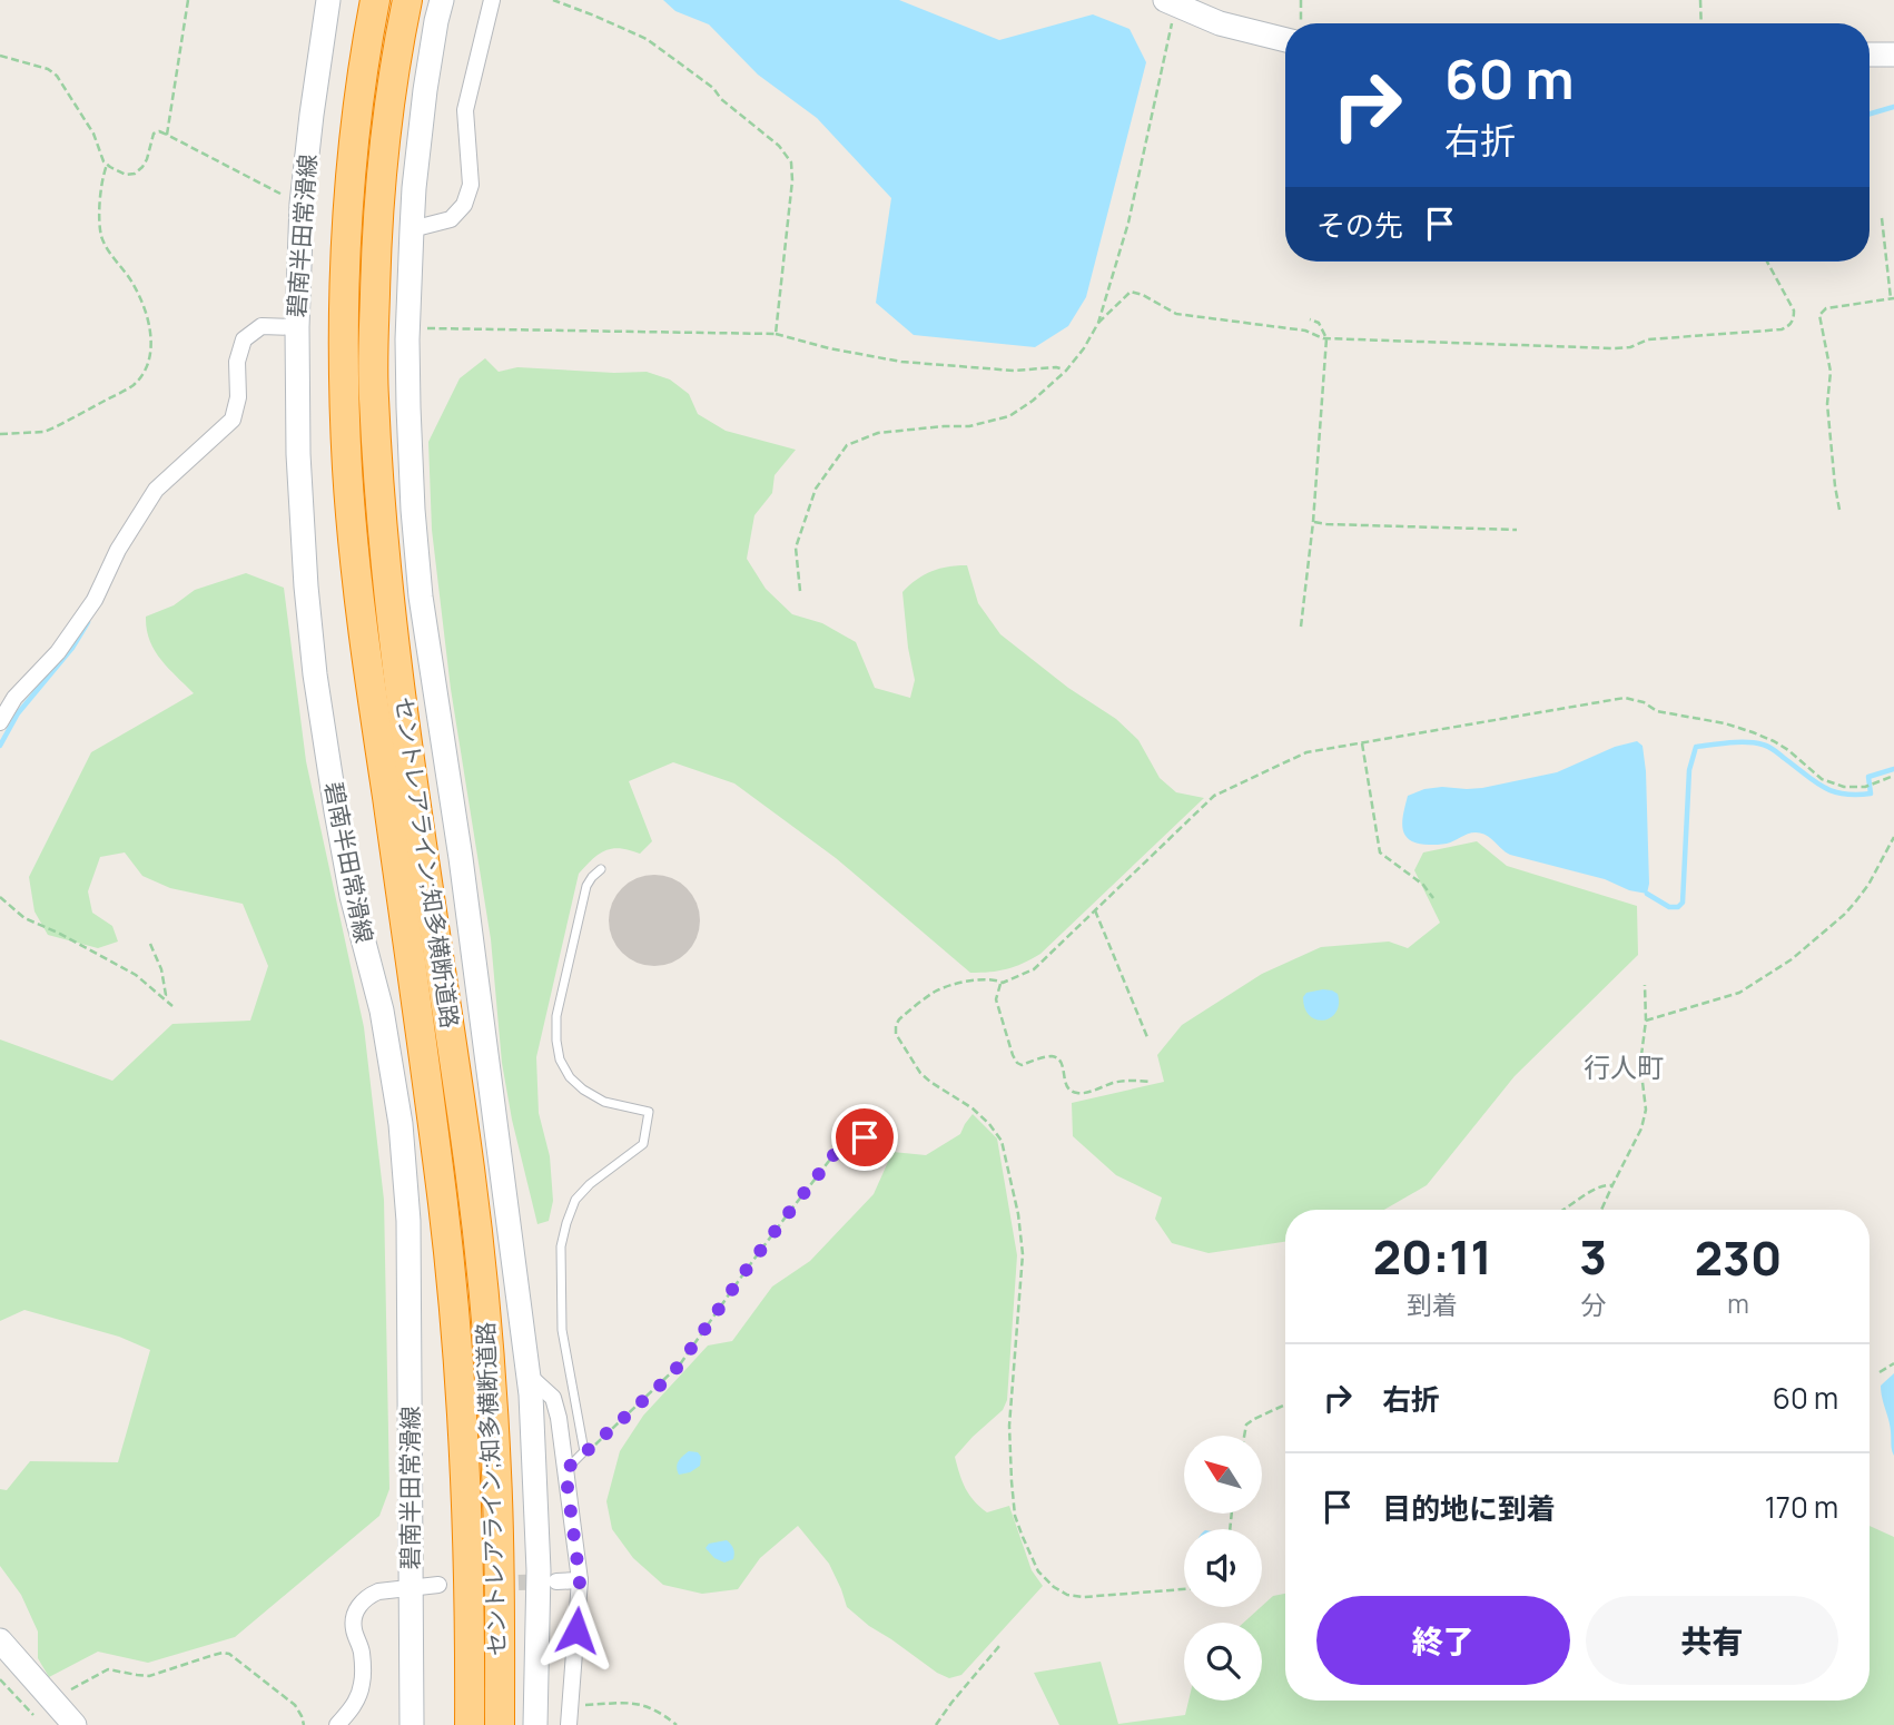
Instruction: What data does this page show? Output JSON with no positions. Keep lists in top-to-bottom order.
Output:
{
  "streets": {
    "highway": ["セントレアライン;知多横断道路"],
    "main road": ["碧南半田常滑線"]
  },
  "districts": ["行人町"],
  "north": "top left",
  "page": {
    "turn": ["60 m", "右折"],
    "then": "その先",
    "eta": [
      "20:11",
      "到着",
      "3",
      "分",
      "230",
      "m"
    ],
    "list": [
      {
        "name": "右折",
        "value": "60 m"
      },
      {
        "name": "目的地に到着",
        "value": "170 m"
      }
    ],
    "buttons": ["終了", "共有"]
  }
}
